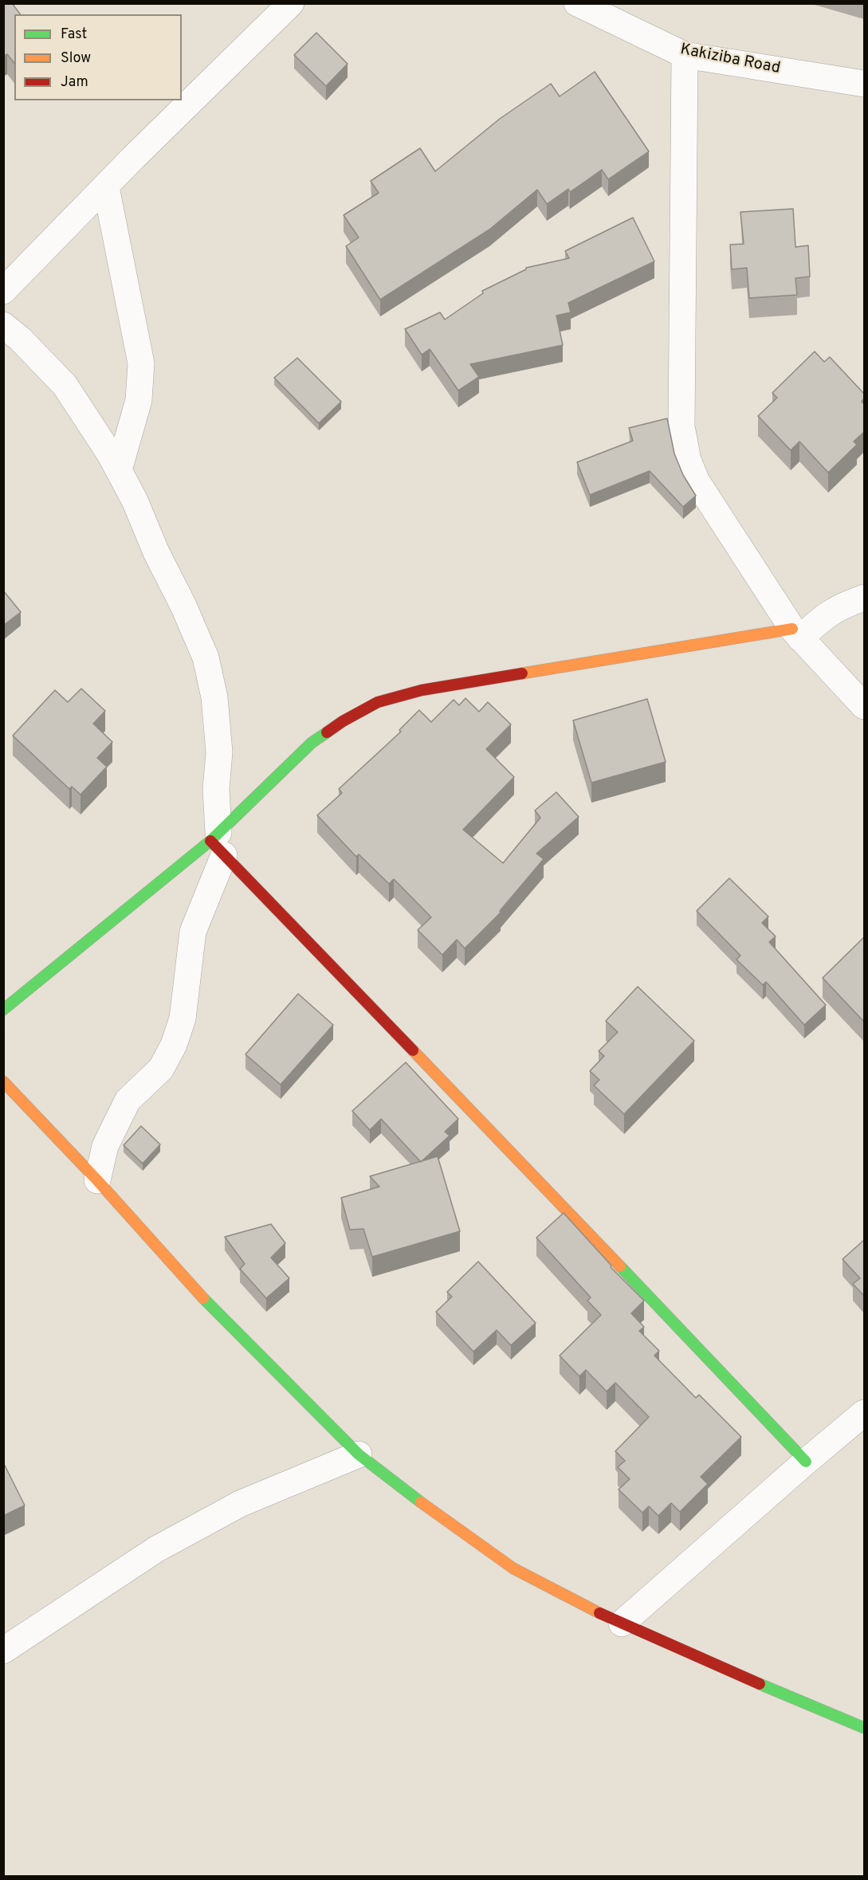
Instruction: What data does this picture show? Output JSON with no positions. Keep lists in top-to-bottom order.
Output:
{
  "streets": {
    "street": ["Kakiziba Road"]
  },
  "legend": ["Fast", "Slow", "Jam"]
}
